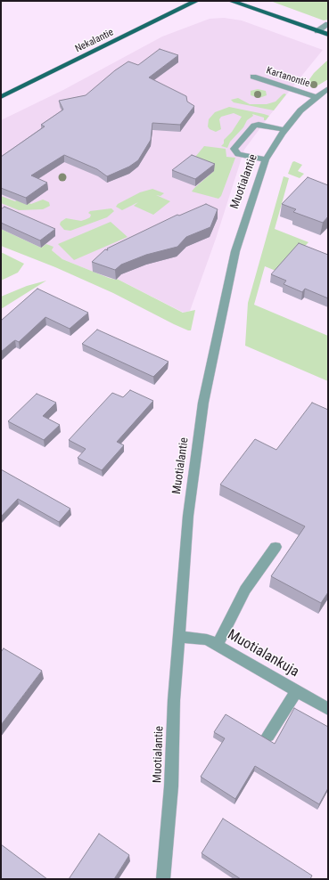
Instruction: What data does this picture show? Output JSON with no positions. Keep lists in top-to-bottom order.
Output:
{
  "streets": {
    "main road": ["Nekalantie"],
    "street": ["Kartanontie", "Muotialantie", "Muotialankuja"]
  },
  "crossings": [
    ["Kartanontie", "Muotialantie"],
    ["Muotialantie", "Muotialankuja"]
  ]
}
